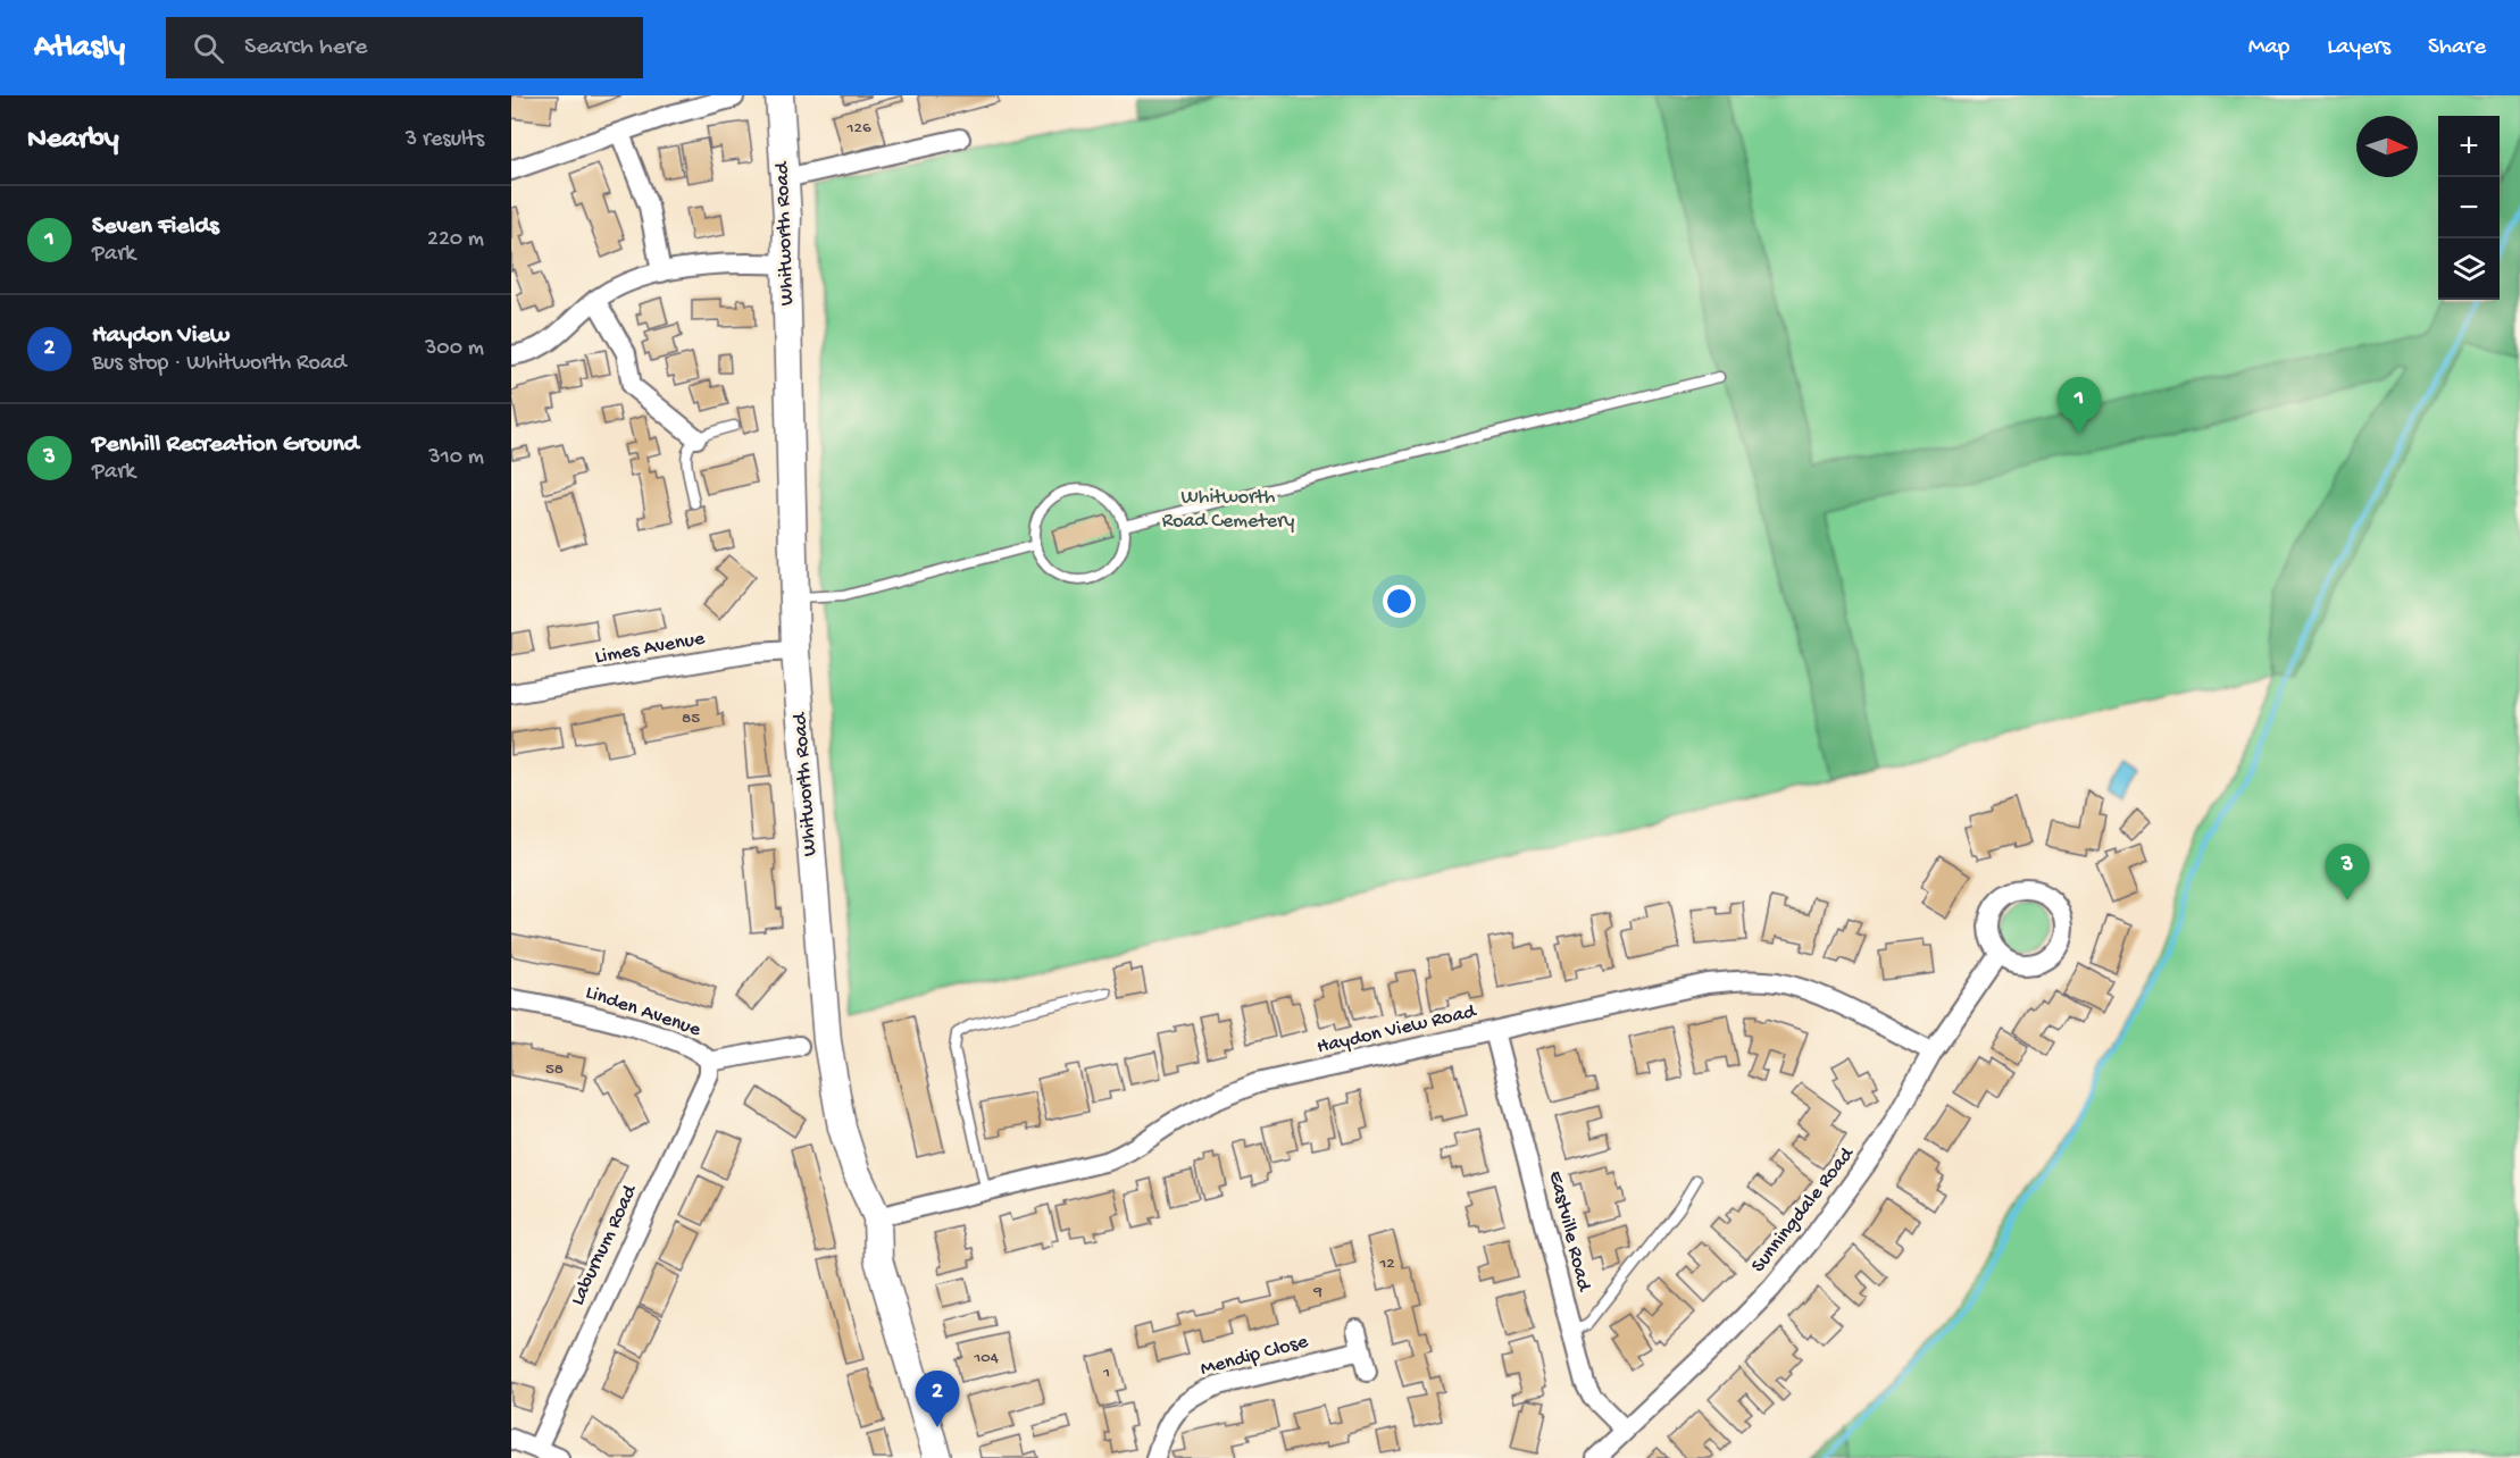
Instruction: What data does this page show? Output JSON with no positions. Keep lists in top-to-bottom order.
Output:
{
  "streets": {
    "main road": ["Whitworth Road"],
    "street": [
      "Limes Avenue",
      "Linden Avenue",
      "Haydon View Road",
      "Sunningdale Road",
      "Eastville Road",
      "Laburnum Road",
      "Mendip Close"
    ]
  },
  "crossings": [
    ["Whitworth Road", "Limes Avenue"],
    ["Whitworth Road", "Haydon View Road"],
    ["Linden Avenue", "Laburnum Road"],
    ["Haydon View Road", "Sunningdale Road"],
    ["Haydon View Road", "Eastville Road"],
    ["Sunningdale Road", "Eastville Road"]
  ],
  "parks": ["Whitworth Road Cemetery"],
  "house_numbers": [
    "126",
    "85",
    "58",
    "12",
    "9",
    "104",
    "1"
  ],
  "north": "right",
  "page": {
    "header": "Atlasly",
    "search": "Search here",
    "nav": ["Map", "Layers", "Share"],
    "heading": ["Nearby", "3 results"],
    "map_buttons": ["+", "−"],
    "list": [
      {
        "mark": "1",
        "name": "Seven Fields",
        "note": "Park",
        "value": "220 m"
      },
      {
        "mark": "2",
        "name": "Haydon View",
        "note": "Bus stop · Whitworth Road",
        "value": "300 m"
      },
      {
        "mark": "3",
        "name": "Penhill Recreation Ground",
        "note": "Park",
        "value": "310 m"
      }
    ],
    "pins": ["1", "3", "2"]
  }
}
